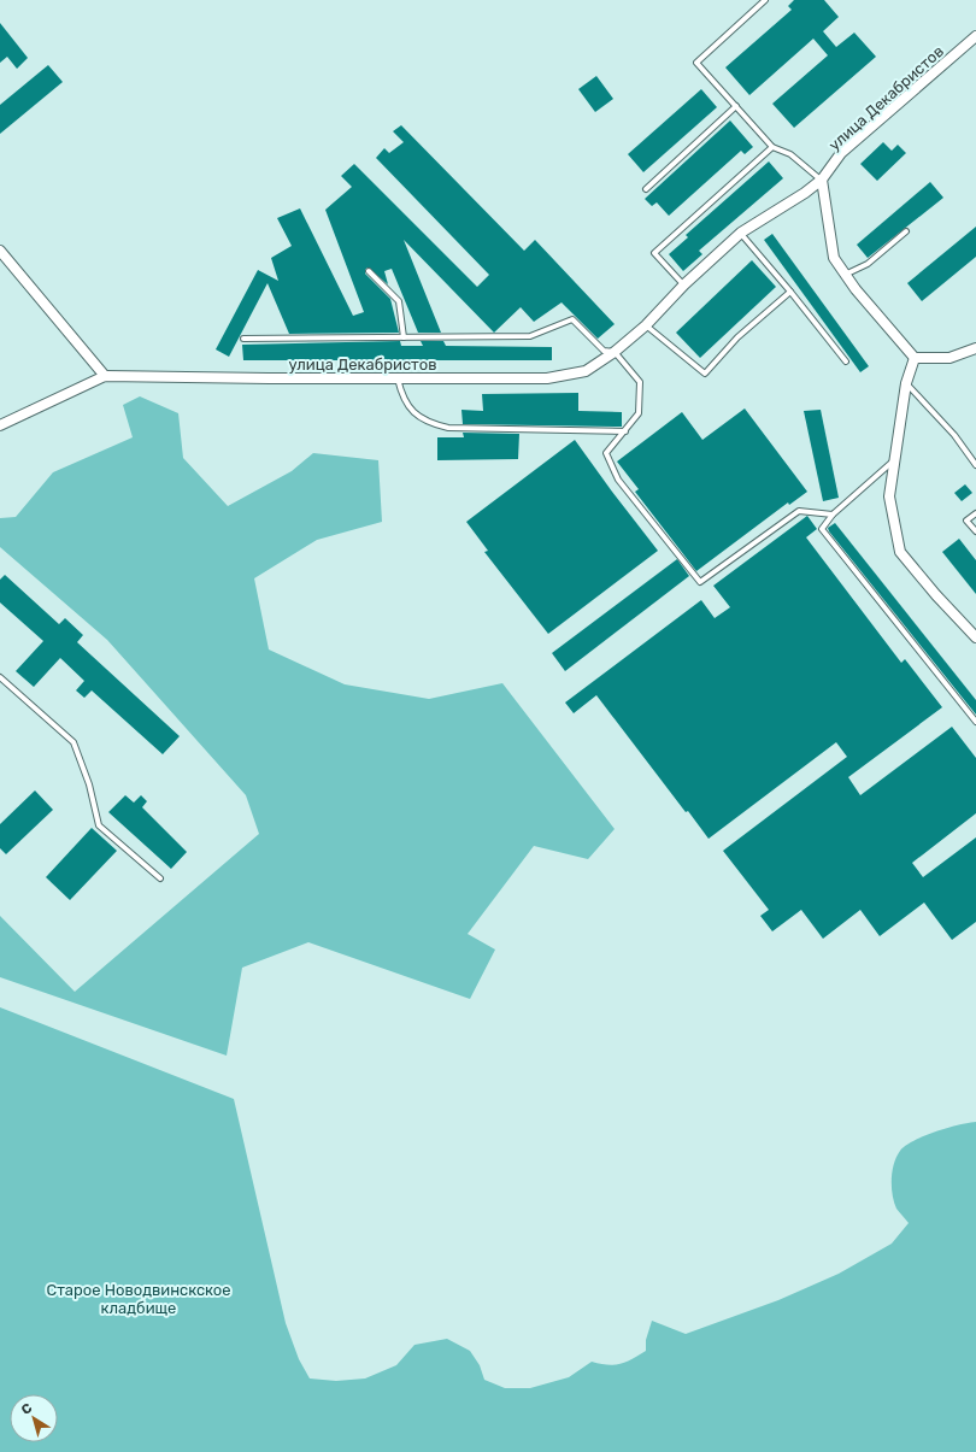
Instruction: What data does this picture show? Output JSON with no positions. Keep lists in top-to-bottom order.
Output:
{
  "streets": {
    "street": ["улица Декабристов"]
  },
  "parks": ["Старое Новодвинскское кладбище"],
  "north": "top left"
}
